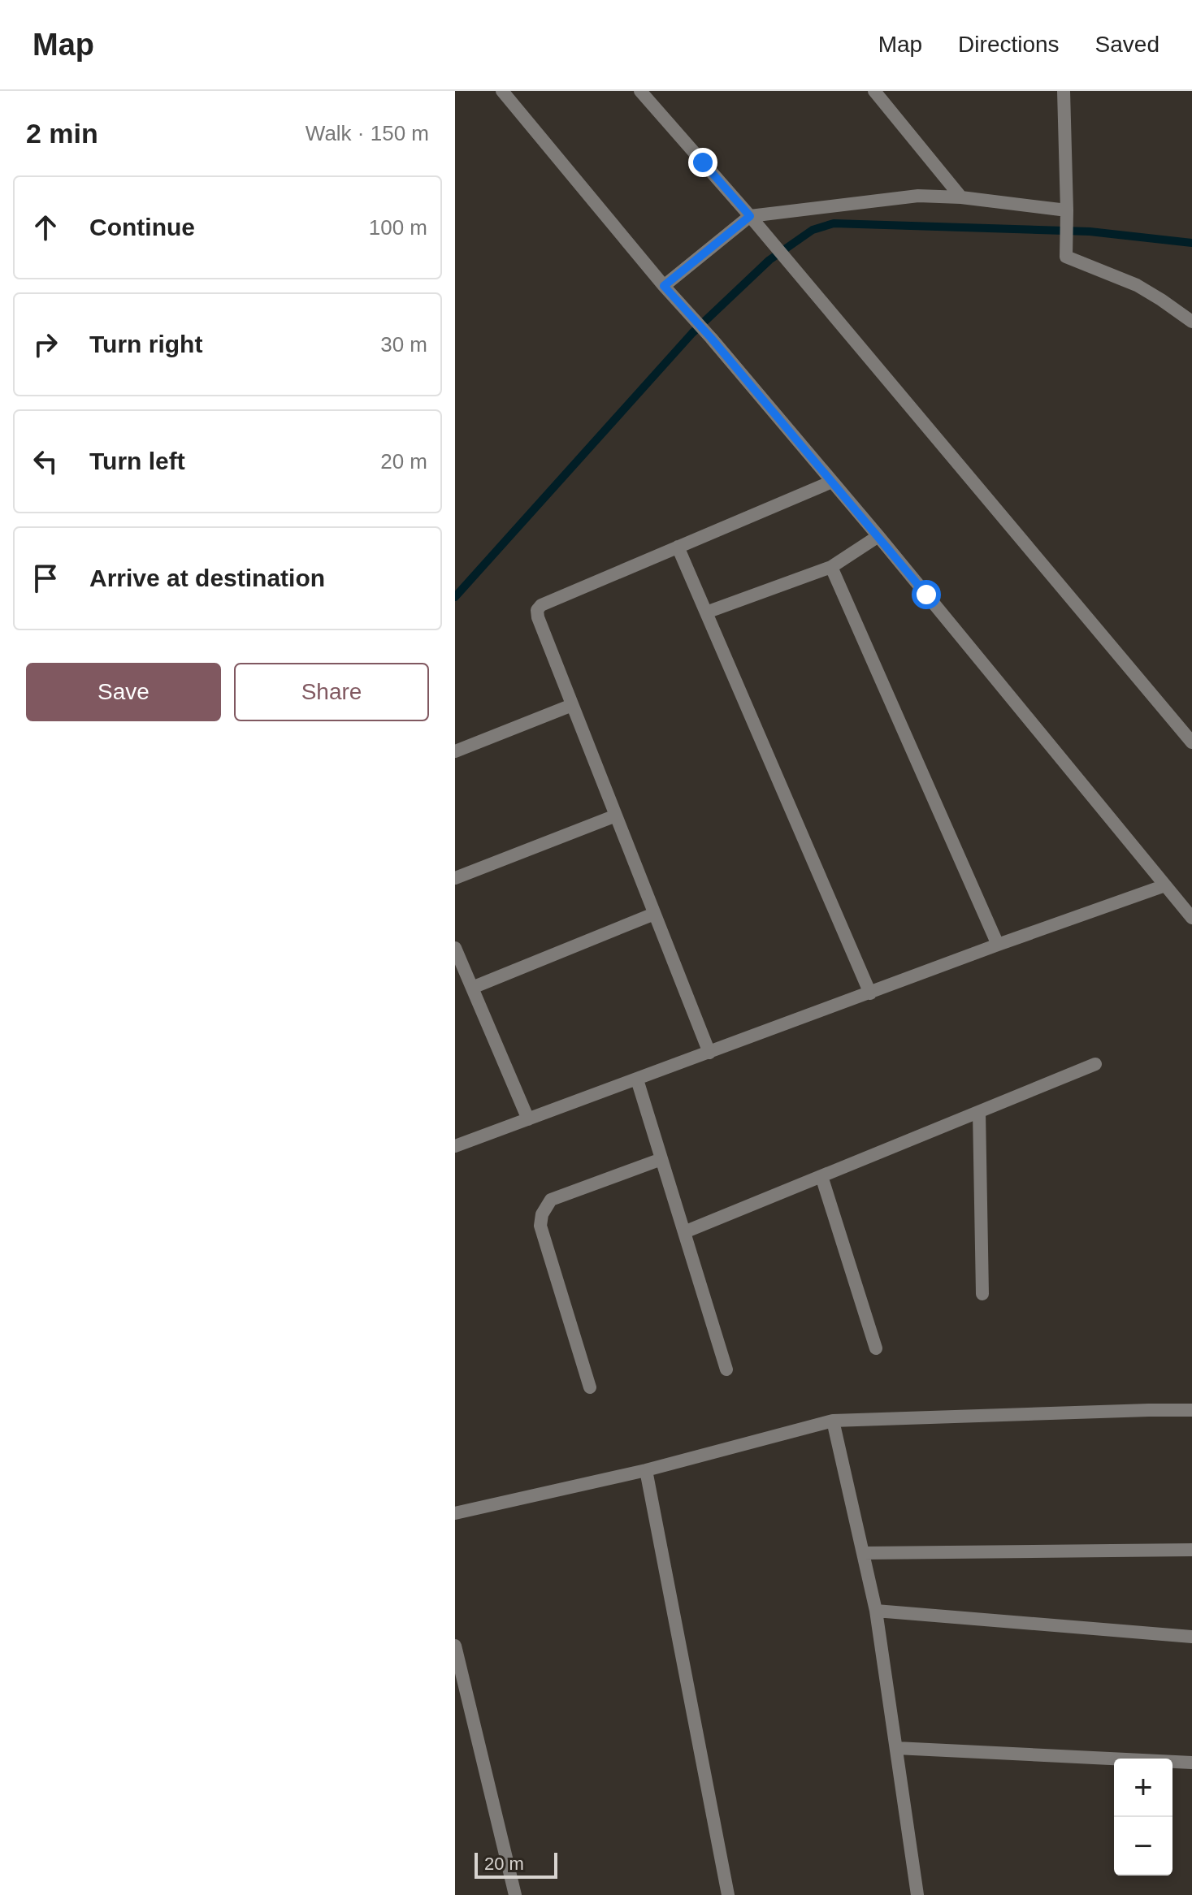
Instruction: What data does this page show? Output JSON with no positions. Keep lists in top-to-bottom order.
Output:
{
  "scale_bar": "20 m",
  "page": {
    "header": "Map",
    "nav": ["Map", "Directions", "Saved"],
    "heading": ["2 min", "Walk · 150 m"],
    "list": [
      ["Continue", "100 m"],
      ["Turn right", "30 m"],
      ["Turn left", "20 m"],
      "Arrive at destination"
    ],
    "buttons": ["Save", "Share"],
    "map_buttons": ["+", "−"],
    "scale": "20 m"
  }
}
